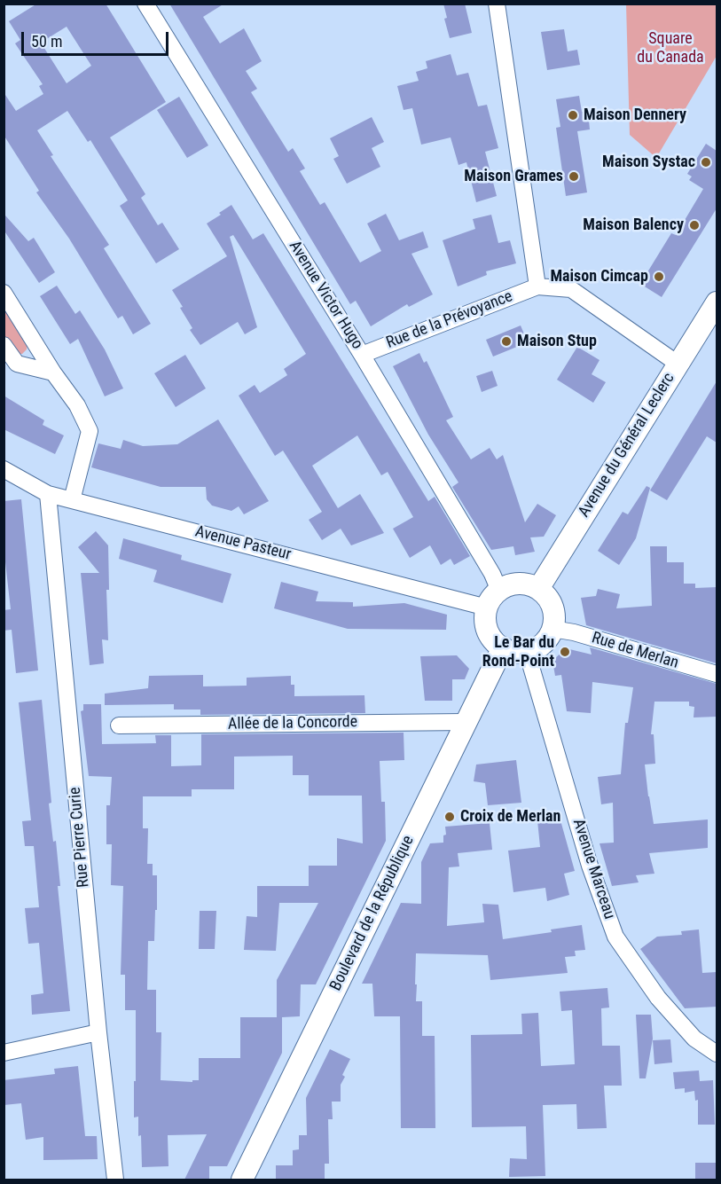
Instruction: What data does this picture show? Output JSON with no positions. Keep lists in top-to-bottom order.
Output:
{
  "streets": {
    "street": [
      "Avenue Victor Hugo",
      "Rue de la Prévoyance",
      "Avenue du Général Leclerc",
      "Avenue Pasteur",
      "Rue de Merlan",
      "Allée de la Concorde",
      "Rue Pierre Curie",
      "Avenue Marceau",
      "Boulevard de la République"
    ]
  },
  "crossings": [
    ["Avenue Victor Hugo", "Rue de la Prévoyance"],
    ["Avenue Victor Hugo", "Avenue du Général Leclerc"],
    ["Avenue Victor Hugo", "Avenue Pasteur"],
    ["Avenue Victor Hugo", "Rue de Merlan"],
    ["Avenue Victor Hugo", "Avenue Marceau"],
    ["Avenue Victor Hugo", "Boulevard de la République"],
    ["Avenue du Général Leclerc", "Avenue Pasteur"],
    ["Avenue du Général Leclerc", "Rue de Merlan"],
    ["Avenue du Général Leclerc", "Avenue Marceau"],
    ["Avenue du Général Leclerc", "Boulevard de la République"],
    ["Avenue Pasteur", "Rue de Merlan"],
    ["Avenue Pasteur", "Rue Pierre Curie"],
    ["Avenue Pasteur", "Avenue Marceau"],
    ["Avenue Pasteur", "Boulevard de la République"],
    ["Rue de Merlan", "Avenue Marceau"],
    ["Rue de Merlan", "Boulevard de la République"],
    ["Allée de la Concorde", "Boulevard de la République"],
    ["Avenue Marceau", "Boulevard de la République"]
  ],
  "parks": ["Square du Canada"],
  "places": [
    "Maison Dennery",
    "Maison Systac",
    "Maison Grames",
    "Maison Balency",
    "Maison Cimcap",
    "Maison Stup",
    "Le Bar du Rond-Point",
    "Croix de Merlan"
  ],
  "scale_bar": "50 m"
}
